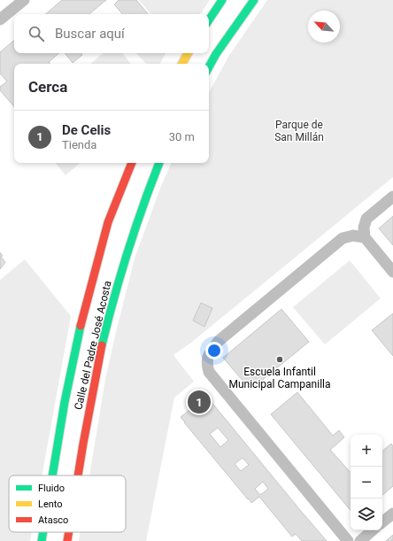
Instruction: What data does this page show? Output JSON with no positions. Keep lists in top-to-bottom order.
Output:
{
  "streets": {
    "highway": ["Calle del Padre José Acosta"]
  },
  "parks": ["Parque de San Millán"],
  "places": ["Escuela Infantil Municipal Campanilla"],
  "legend": ["Fluido", "Lento", "Atasco"],
  "north": "top left",
  "page": {
    "search": "Buscar aquí",
    "heading": "Cerca",
    "list": [
      {
        "mark": "1",
        "name": "De Celis",
        "note": "Tienda",
        "value": "30 m"
      }
    ],
    "pins": "1",
    "map_buttons": ["+", "−"]
  }
}
